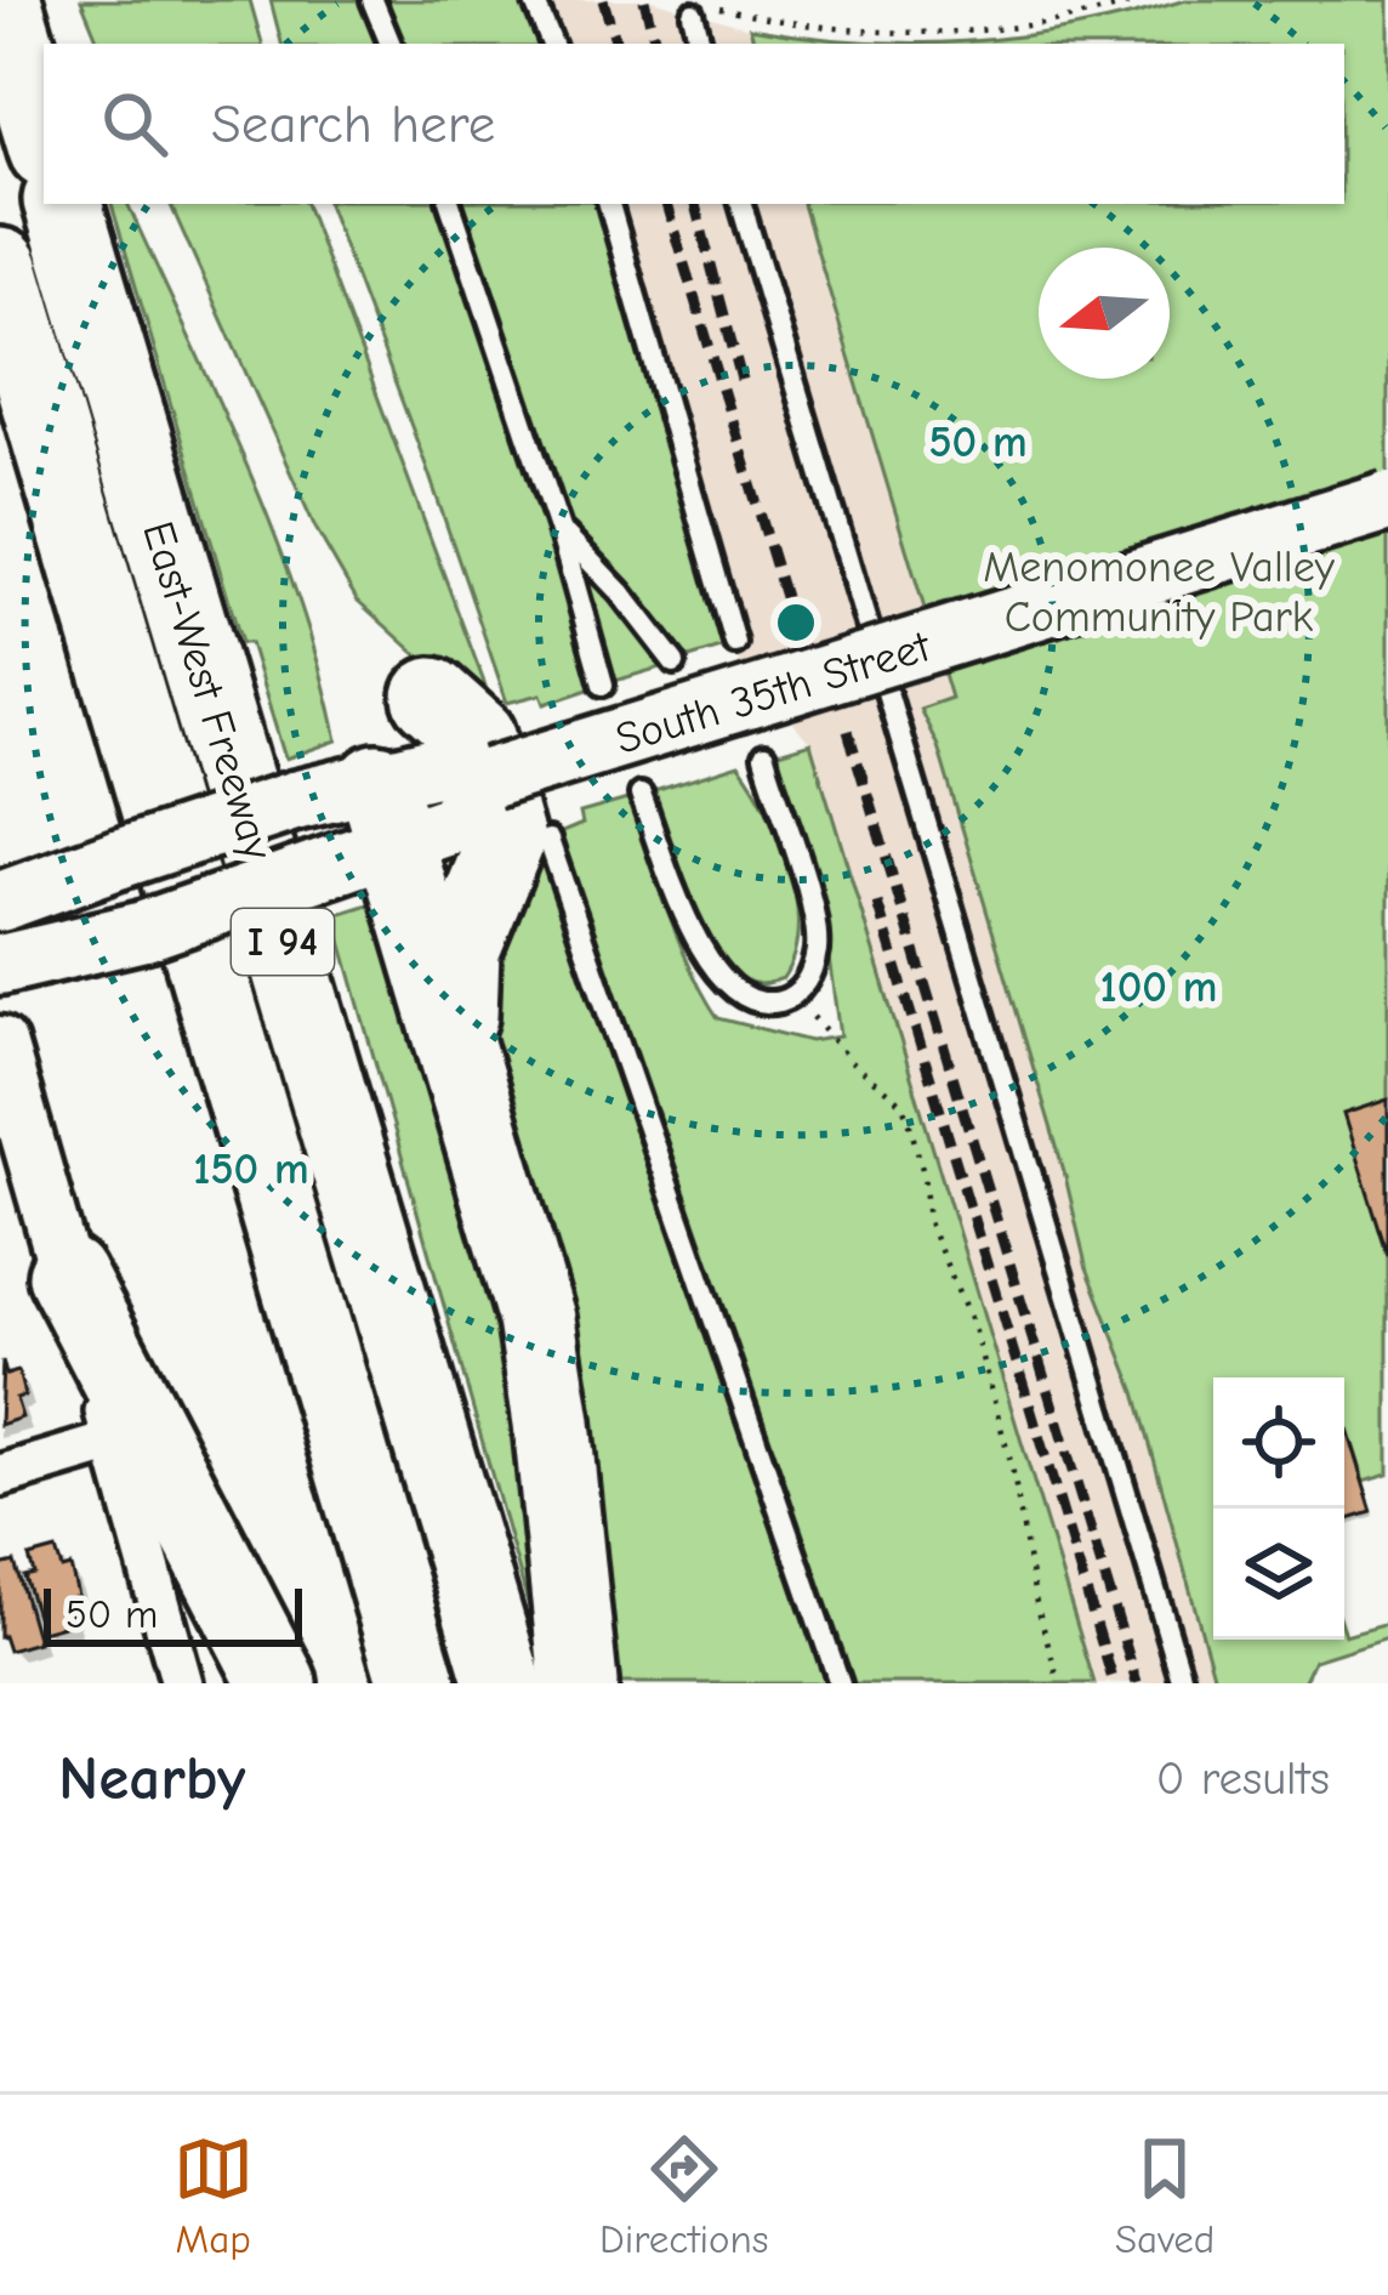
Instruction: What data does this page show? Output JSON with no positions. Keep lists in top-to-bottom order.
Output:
{
  "streets": {
    "highway": ["East-West Freeway", "I 94"],
    "main road": ["South 35th Street"]
  },
  "parks": ["Menomonee Valley Community Park"],
  "scale_bar": "50 m",
  "north": "left",
  "page": {
    "search": "Search here",
    "scale": "50 m",
    "heading": ["Nearby", "0 results"],
    "nav": ["Map", "Directions", "Saved"]
  },
  "rings": ["50 m", "100 m", "150 m"]
}
